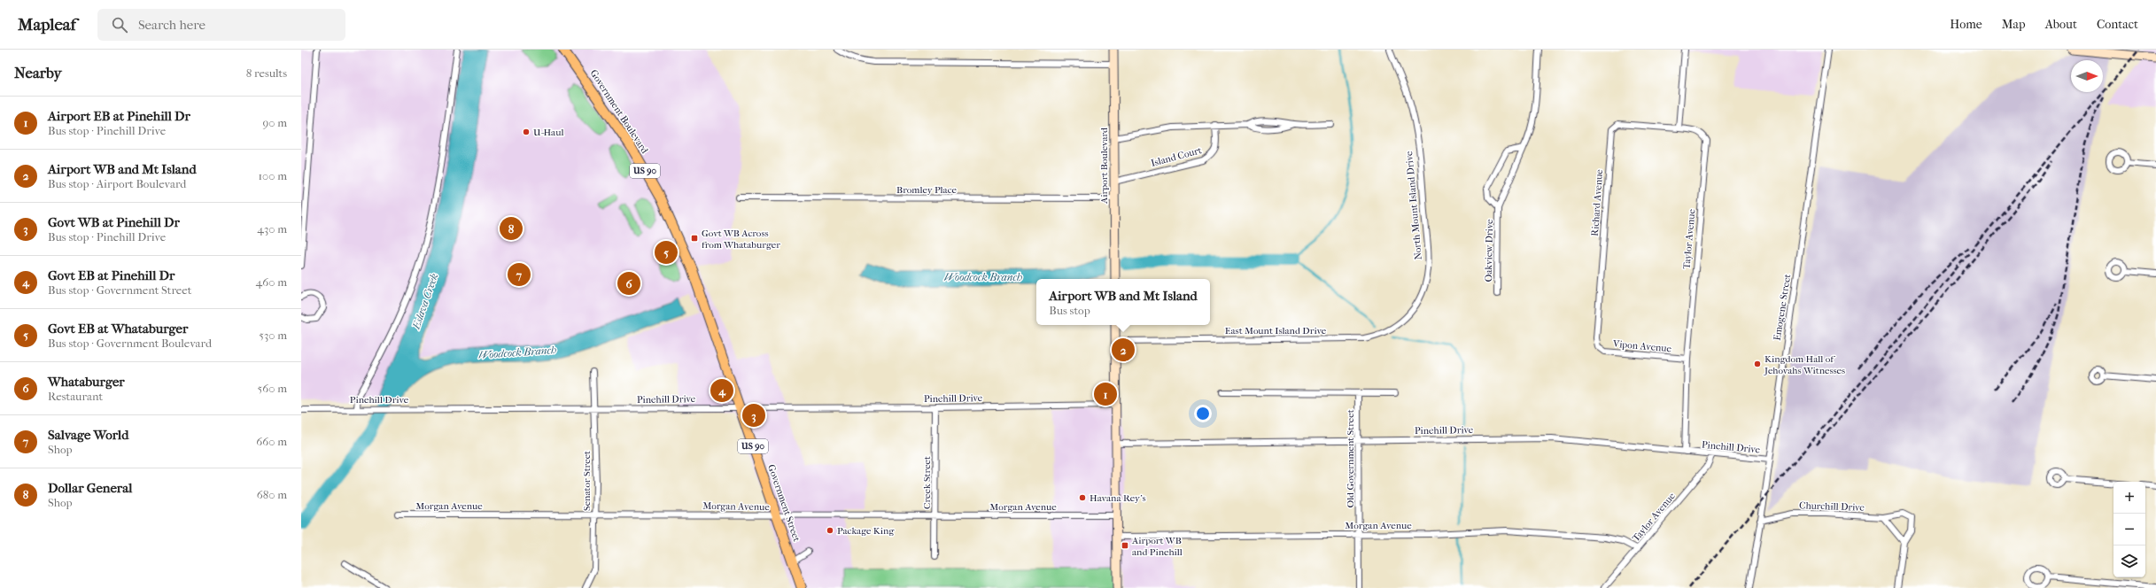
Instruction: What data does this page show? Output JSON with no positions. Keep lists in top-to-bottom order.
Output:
{
  "streets": {
    "main road": [
      "Government Boulevard",
      "Airport Boulevard",
      "US 90",
      "Government Street"
    ],
    "street": [
      "Island Court",
      "Bromley Place",
      "Richard Avenue",
      "North Mount Island Drive",
      "Taylor Avenue",
      "Oakview Drive",
      "Emogene Street",
      "East Mount Island Drive",
      "Vipon Avenue",
      "Pinehill Drive",
      "Old Government Street",
      "Senator Street",
      "Creek Street",
      "Morgan Avenue",
      "Churchill Drive"
    ]
  },
  "crossings": [
    ["Government Boulevard", "Government Street"],
    ["Island Court", "Airport Boulevard"],
    ["Airport Boulevard", "Bromley Place"],
    ["Richard Avenue", "Taylor Avenue"],
    ["Richard Avenue", "Vipon Avenue"],
    ["North Mount Island Drive", "East Mount Island Drive"],
    ["Taylor Avenue", "Vipon Avenue"],
    ["Taylor Avenue", "Pinehill Drive"],
    ["Taylor Avenue", "Morgan Avenue"],
    ["Emogene Street", "Pinehill Drive"],
    ["Emogene Street", "Churchill Drive"],
    ["Pinehill Drive", "Old Government Street"],
    ["Pinehill Drive", "Senator Street"],
    ["Pinehill Drive", "Creek Street"],
    ["Pinehill Drive", "Government Street"],
    ["Old Government Street", "Morgan Avenue"],
    ["Senator Street", "Morgan Avenue"],
    ["Creek Street", "Morgan Avenue"],
    ["Government Street", "Morgan Avenue"]
  ],
  "water": ["Woodcock Branch", "Eslava Creek"],
  "places": {
    "other": [
      "U-Haul",
      "Kingdom Hall of Jehovahs Witnesses",
      "Havana Rey's",
      "Package King"
    ],
    "transit": ["Govt WB Across from Whataburger", "Airport WB and Pinehill"]
  },
  "north": "right",
  "page": {
    "header": "Mapleaf",
    "search": "Search here",
    "nav": [
      "Home",
      "Map",
      "About",
      "Contact"
    ],
    "heading": ["Nearby", "8 results"],
    "list": [
      {
        "mark": "1",
        "name": "Airport EB at Pinehill Dr",
        "note": "Bus stop · Pinehill Drive",
        "value": "90 m"
      },
      {
        "mark": "2",
        "name": "Airport WB and Mt Island",
        "note": "Bus stop · Airport Boulevard",
        "value": "100 m"
      },
      {
        "mark": "3",
        "name": "Govt WB at Pinehill Dr",
        "note": "Bus stop · Pinehill Drive",
        "value": "430 m"
      },
      {
        "mark": "4",
        "name": "Govt EB at Pinehill Dr",
        "note": "Bus stop · Government Street",
        "value": "460 m"
      },
      {
        "mark": "5",
        "name": "Govt EB at Whataburger",
        "note": "Bus stop · Government Boulevard",
        "value": "530 m"
      },
      {
        "mark": "6",
        "name": "Whataburger",
        "note": "Restaurant",
        "value": "560 m"
      },
      {
        "mark": "7",
        "name": "Salvage World",
        "note": "Shop",
        "value": "660 m"
      },
      {
        "mark": "8",
        "name": "Dollar General",
        "note": "Shop",
        "value": "680 m"
      }
    ],
    "pins": [
      "8",
      "5",
      "7",
      "6",
      "2",
      "4",
      "1",
      "3"
    ],
    "popup": ["Airport WB and Mt Island", "Bus stop"],
    "map_buttons": ["+", "−"]
  }
}
